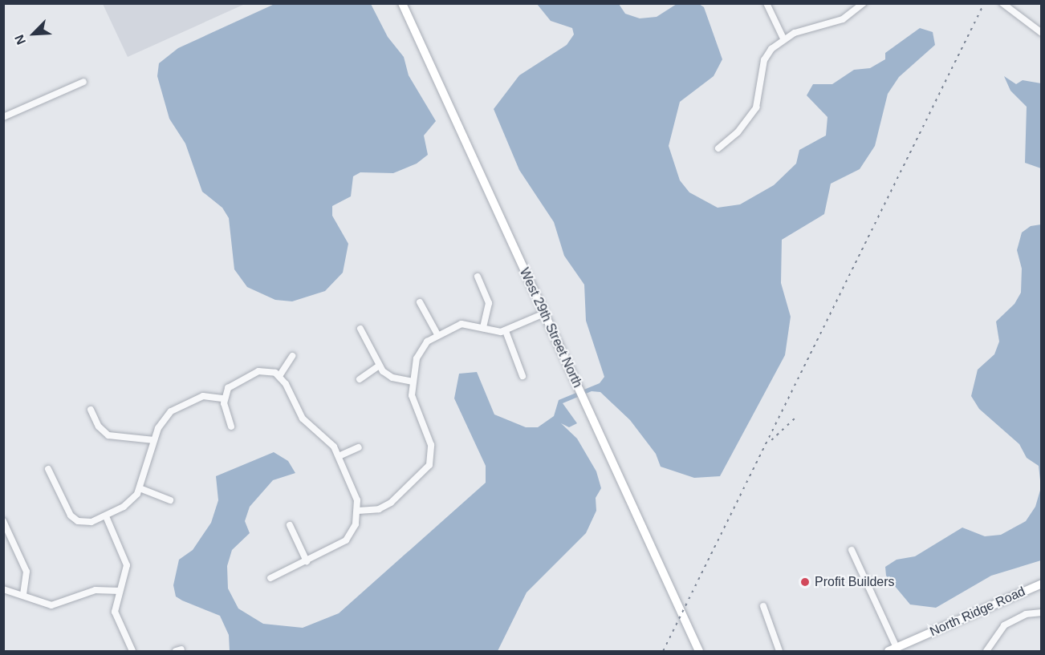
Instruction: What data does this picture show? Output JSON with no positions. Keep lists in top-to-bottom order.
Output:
{
  "streets": {
    "main road": ["West 29th Street North", "North Ridge Road"]
  },
  "places": ["Profit Builders"],
  "north": "bottom left"
}
